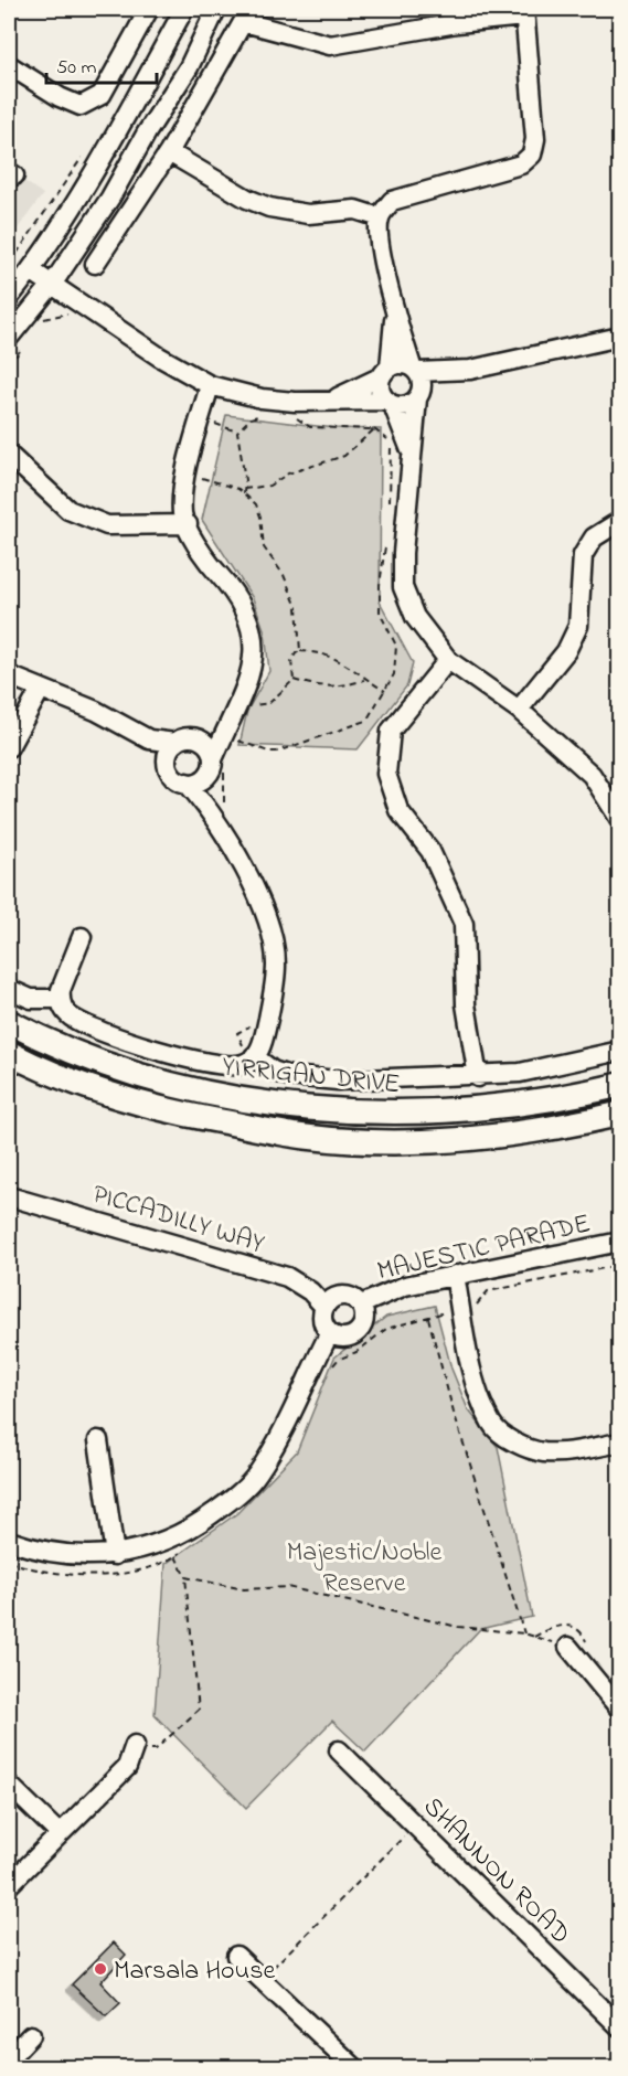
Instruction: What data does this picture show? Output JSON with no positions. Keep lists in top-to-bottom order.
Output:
{
  "streets": {
    "main road": ["YIRRIGAN DRIVE"],
    "street": ["PICCADILLY WAY", "MAJESTIC PARADE", "SHANNON ROAD"]
  },
  "crossings": [
    ["PICCADILLY WAY", "MAJESTIC PARADE"]
  ],
  "parks": ["Majestic/Noble Reserve"],
  "places": ["Marsala House"],
  "scale_bar": "50 m"
}
